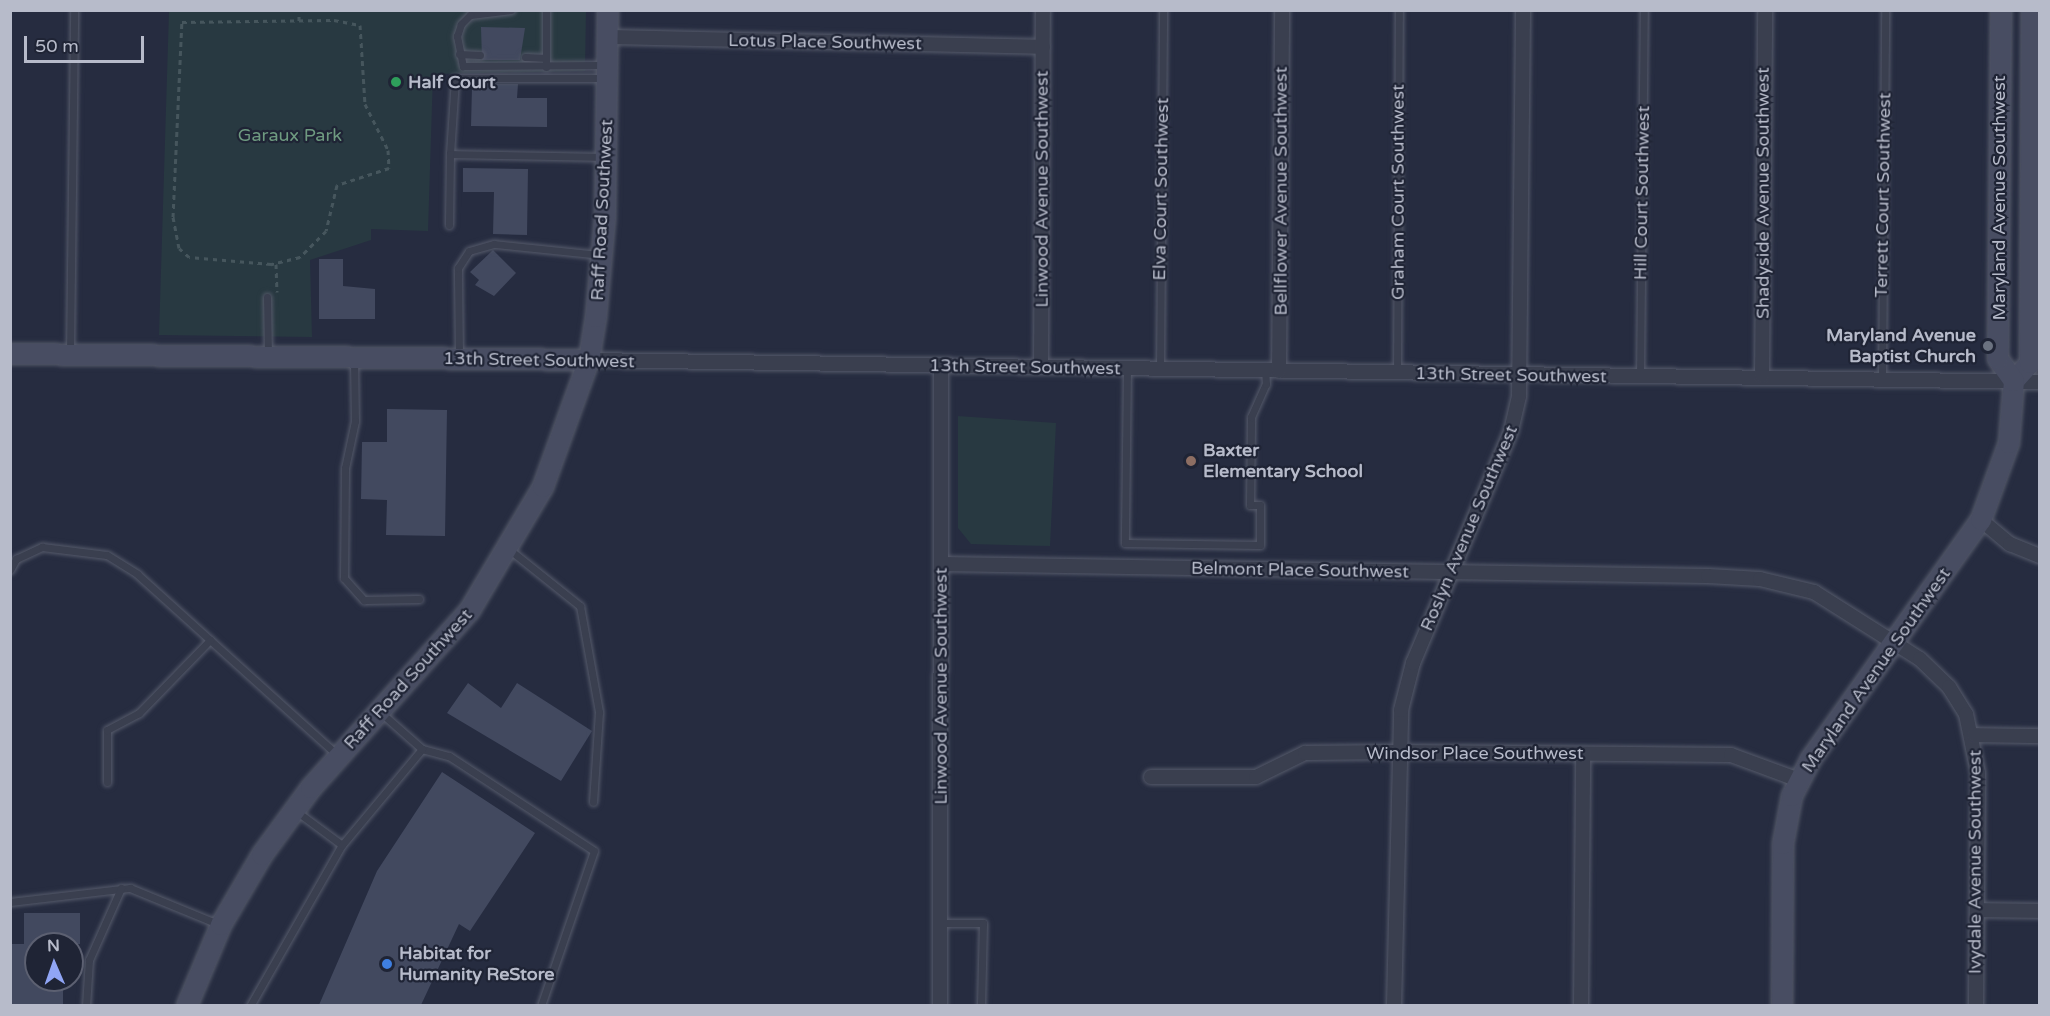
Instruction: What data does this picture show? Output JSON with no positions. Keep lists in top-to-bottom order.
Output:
{
  "streets": {
    "street": [
      "Lotus Place Southwest",
      "Linwood Avenue Southwest",
      "Bellflower Avenue Southwest",
      "Shadyside Avenue Southwest",
      "Maryland Avenue Southwest",
      "Raff Road Southwest",
      "13th Street Southwest",
      "Roslyn Avenue Southwest",
      "Belmont Place Southwest",
      "Windsor Place Southwest",
      "Ivydale Avenue Southwest"
    ],
    "lane": [
      "Elva Court Southwest",
      "Graham Court Southwest",
      "Hill Court Southwest",
      "Terrett Court Southwest"
    ]
  },
  "crossings": [
    ["Lotus Place Southwest", "Linwood Avenue Southwest"],
    ["Lotus Place Southwest", "Raff Road Southwest"],
    ["Linwood Avenue Southwest", "13th Street Southwest"],
    ["Linwood Avenue Southwest", "Belmont Place Southwest"],
    ["Elva Court Southwest", "13th Street Southwest"],
    ["Bellflower Avenue Southwest", "13th Street Southwest"],
    ["Graham Court Southwest", "13th Street Southwest"],
    ["Hill Court Southwest", "13th Street Southwest"],
    ["Shadyside Avenue Southwest", "13th Street Southwest"],
    ["Terrett Court Southwest", "13th Street Southwest"],
    ["Maryland Avenue Southwest", "13th Street Southwest"],
    ["Maryland Avenue Southwest", "Belmont Place Southwest"],
    ["Maryland Avenue Southwest", "Windsor Place Southwest"],
    ["Maryland Avenue Southwest", "Ivydale Avenue Southwest"],
    ["Raff Road Southwest", "13th Street Southwest"],
    ["13th Street Southwest", "Roslyn Avenue Southwest"],
    ["Roslyn Avenue Southwest", "Belmont Place Southwest"],
    ["Roslyn Avenue Southwest", "Windsor Place Southwest"],
    ["Belmont Place Southwest", "Ivydale Avenue Southwest"]
  ],
  "parks": ["Garaux Park"],
  "places": [
    "Half Court",
    "Maryland Avenue Baptist Church",
    "Baxter Elementary School",
    "Habitat for Humanity ReStore"
  ],
  "scale_bar": "50 m",
  "north": "top"
}
